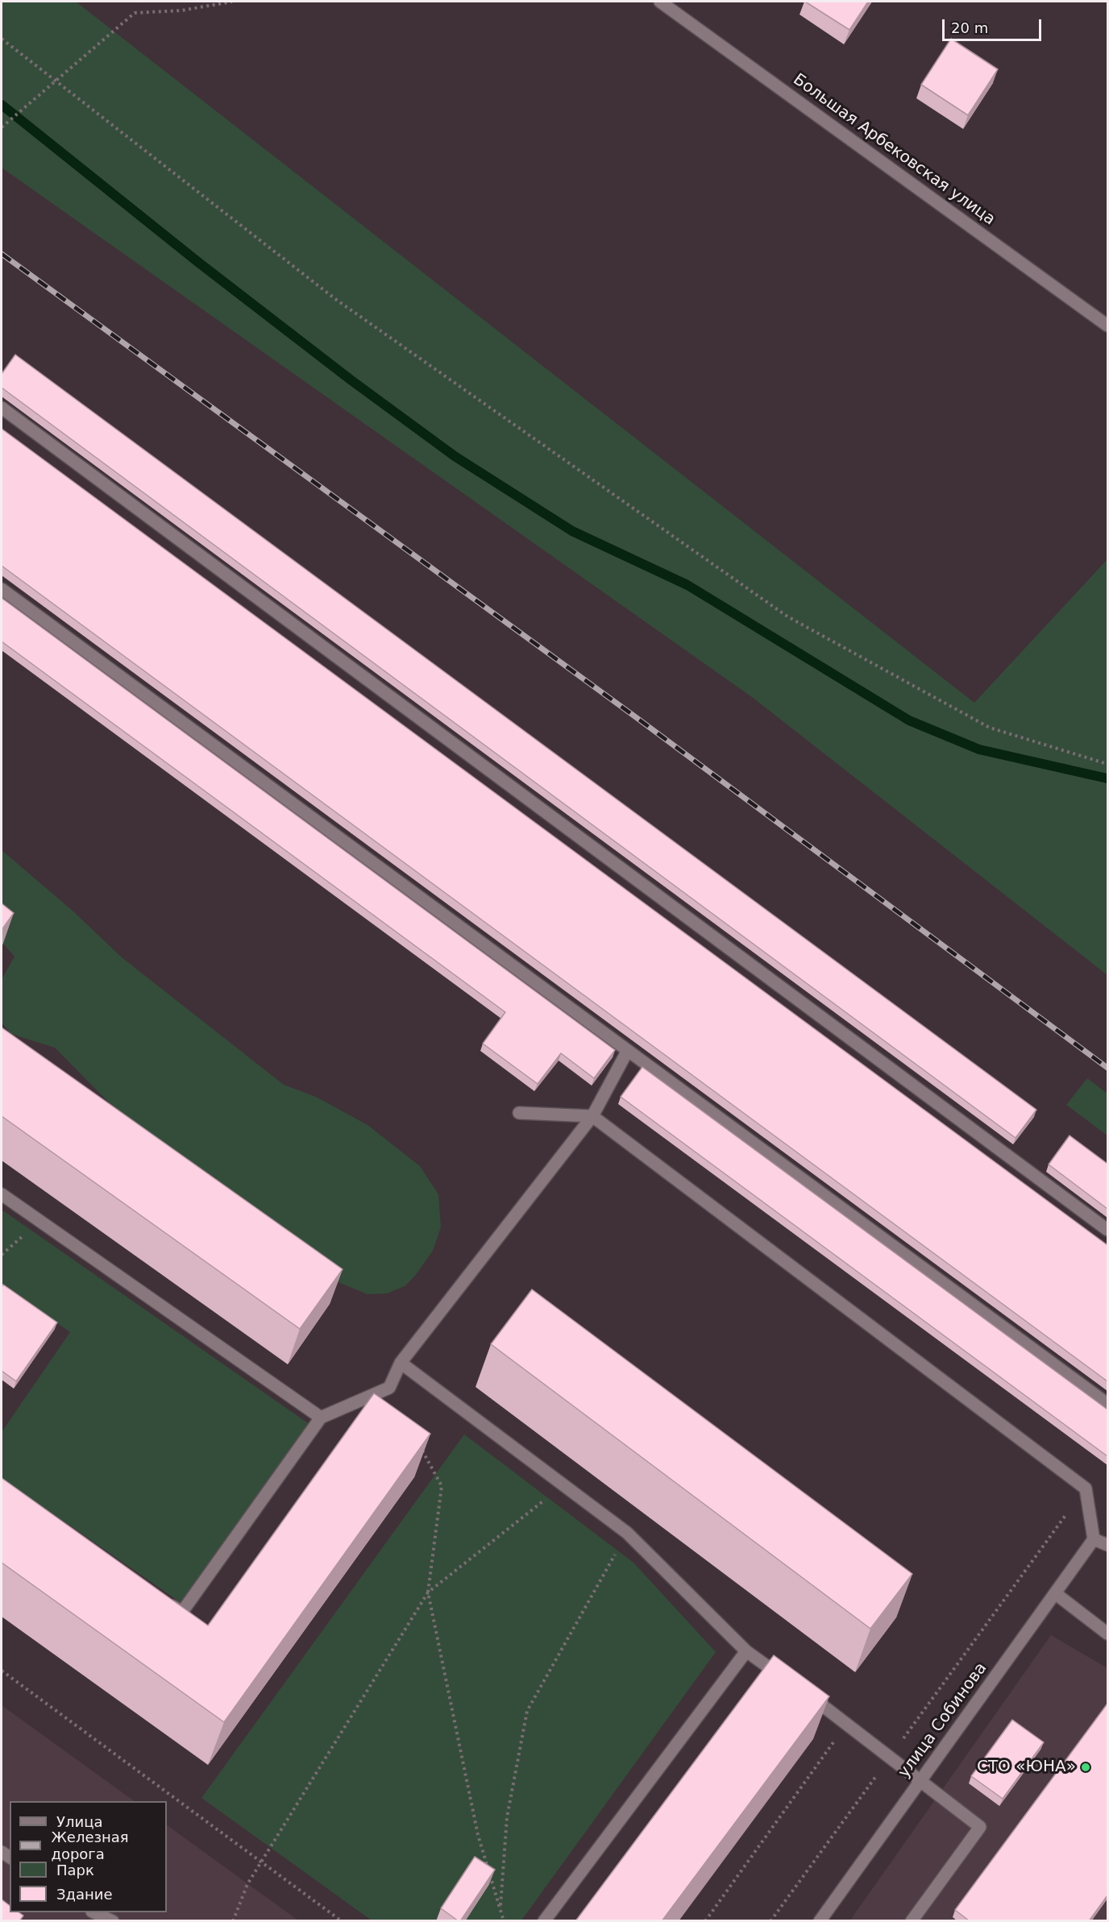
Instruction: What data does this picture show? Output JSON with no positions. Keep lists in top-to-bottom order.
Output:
{
  "streets": {
    "street": ["Большая Арбековская улица", "улица Собинова"]
  },
  "places": ["СТО «ЮНА»"],
  "legend": [
    "Улица",
    "Железная дорога",
    "Парк",
    "Здание"
  ],
  "scale_bar": "20 m"
}
